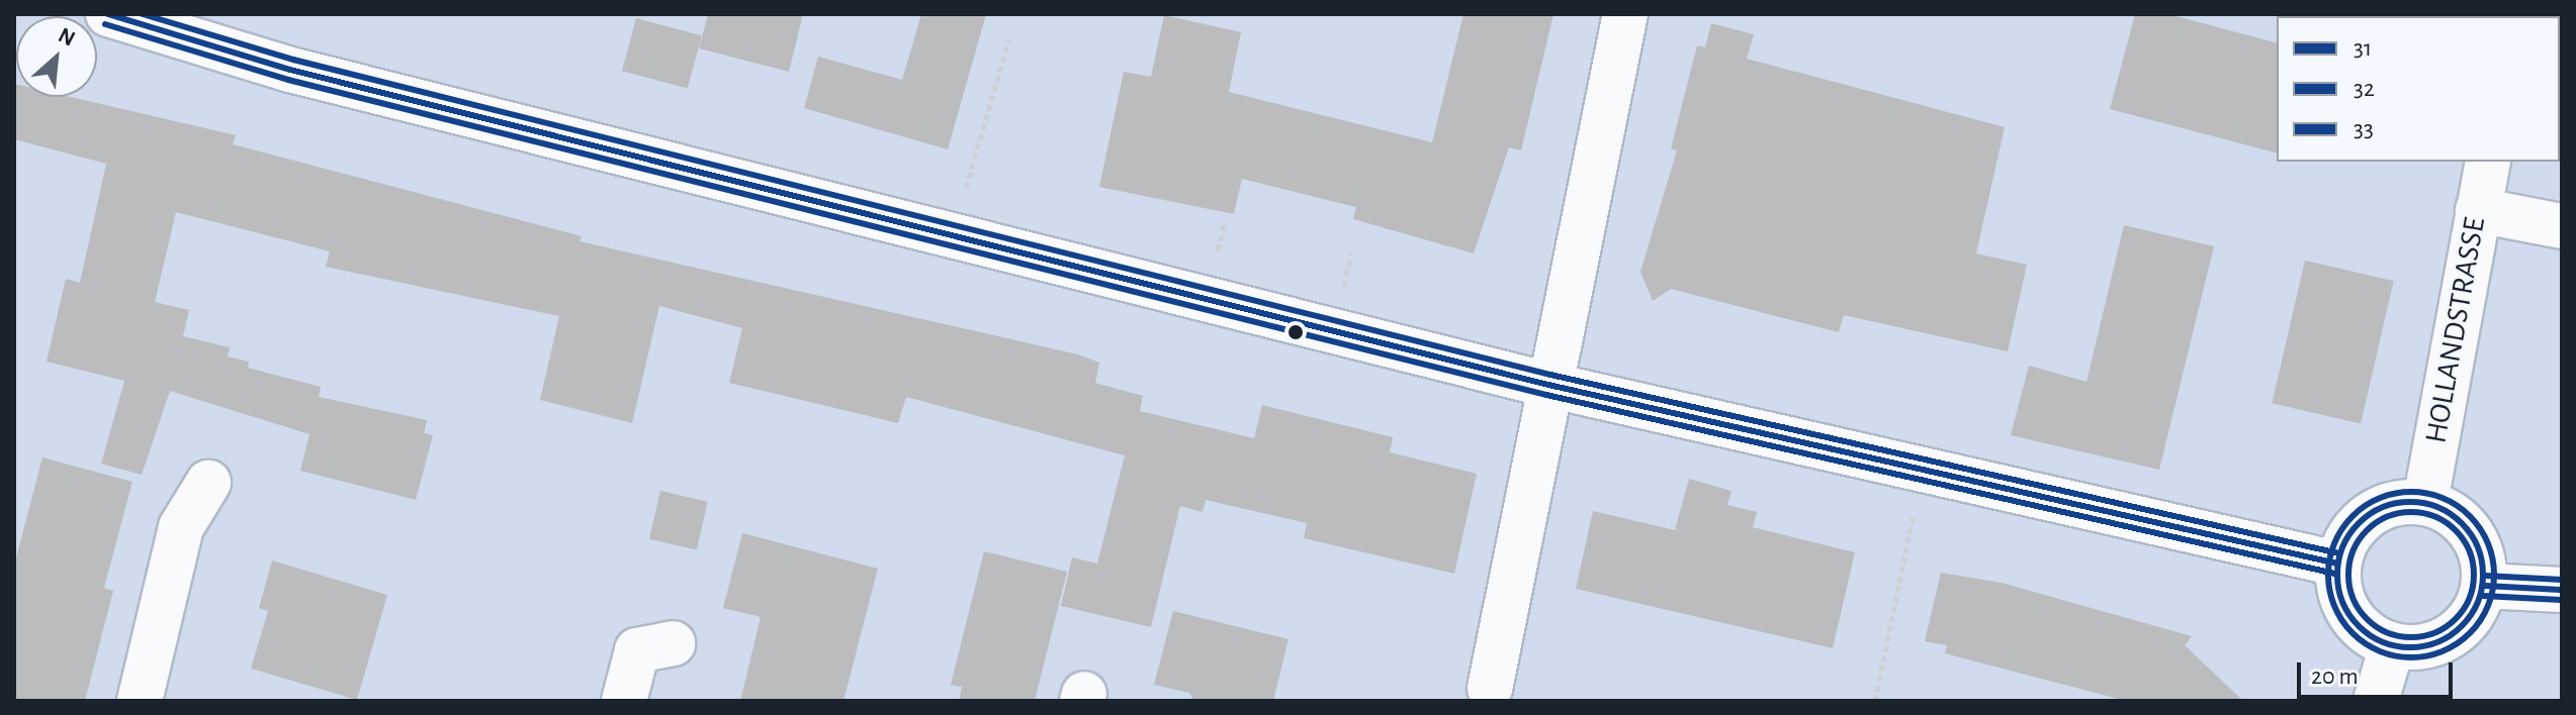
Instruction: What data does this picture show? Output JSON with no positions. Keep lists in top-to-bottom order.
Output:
{
  "streets": {
    "street": ["HOLLANDSTRASSE"]
  },
  "lines": ["transit line 31", "transit line 33", "transit line 32"],
  "legend": ["31", "32", "33"],
  "scale_bar": "20 m",
  "north": "top right"
}
